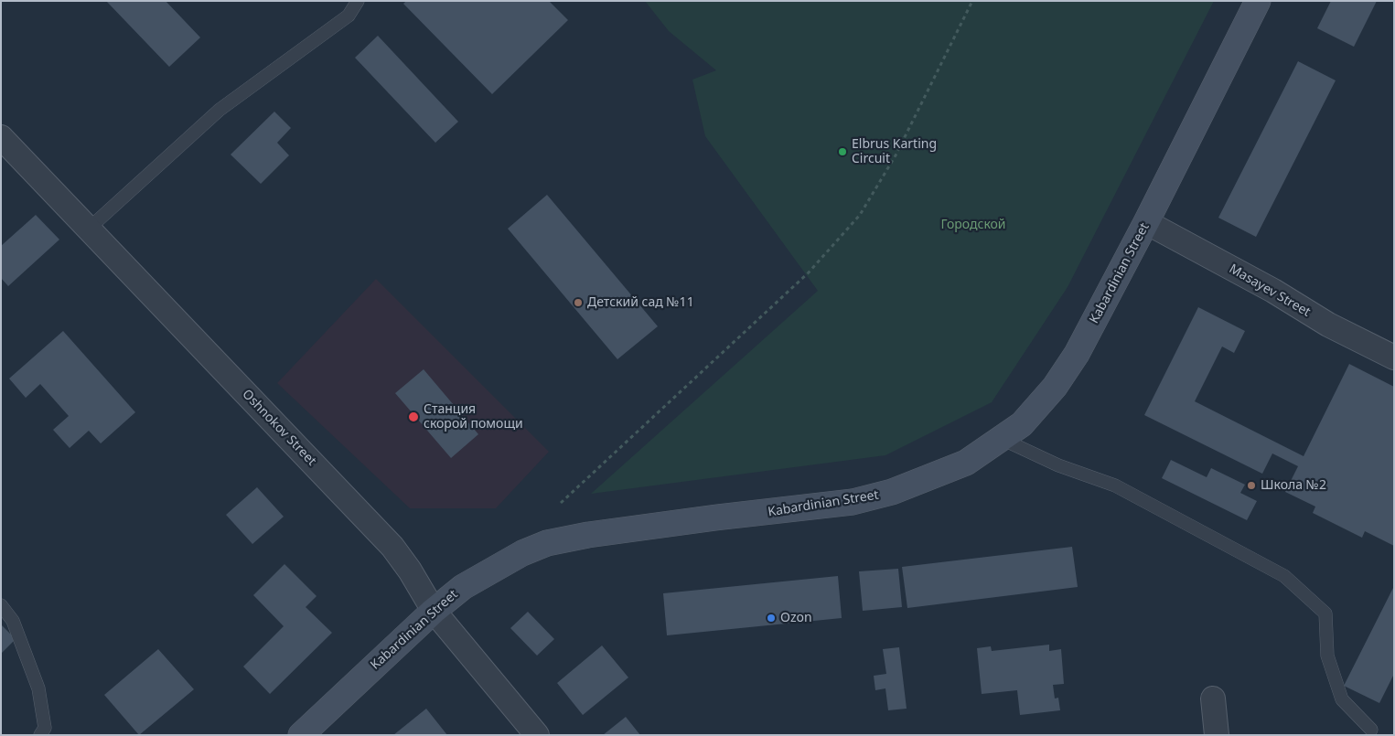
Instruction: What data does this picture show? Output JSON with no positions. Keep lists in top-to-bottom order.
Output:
{
  "streets": {
    "main road": ["Kabardinian Street"],
    "street": ["Masayev Street", "Oshnokov Street"]
  },
  "crossings": [
    ["Kabardinian Street", "Masayev Street"],
    ["Kabardinian Street", "Oshnokov Street"]
  ],
  "parks": ["Городской"],
  "places": [
    "Elbrus Karting Circuit",
    "Детский сад №11",
    "Станция скорой помощи",
    "Школа №2",
    "Ozon"
  ]
}
